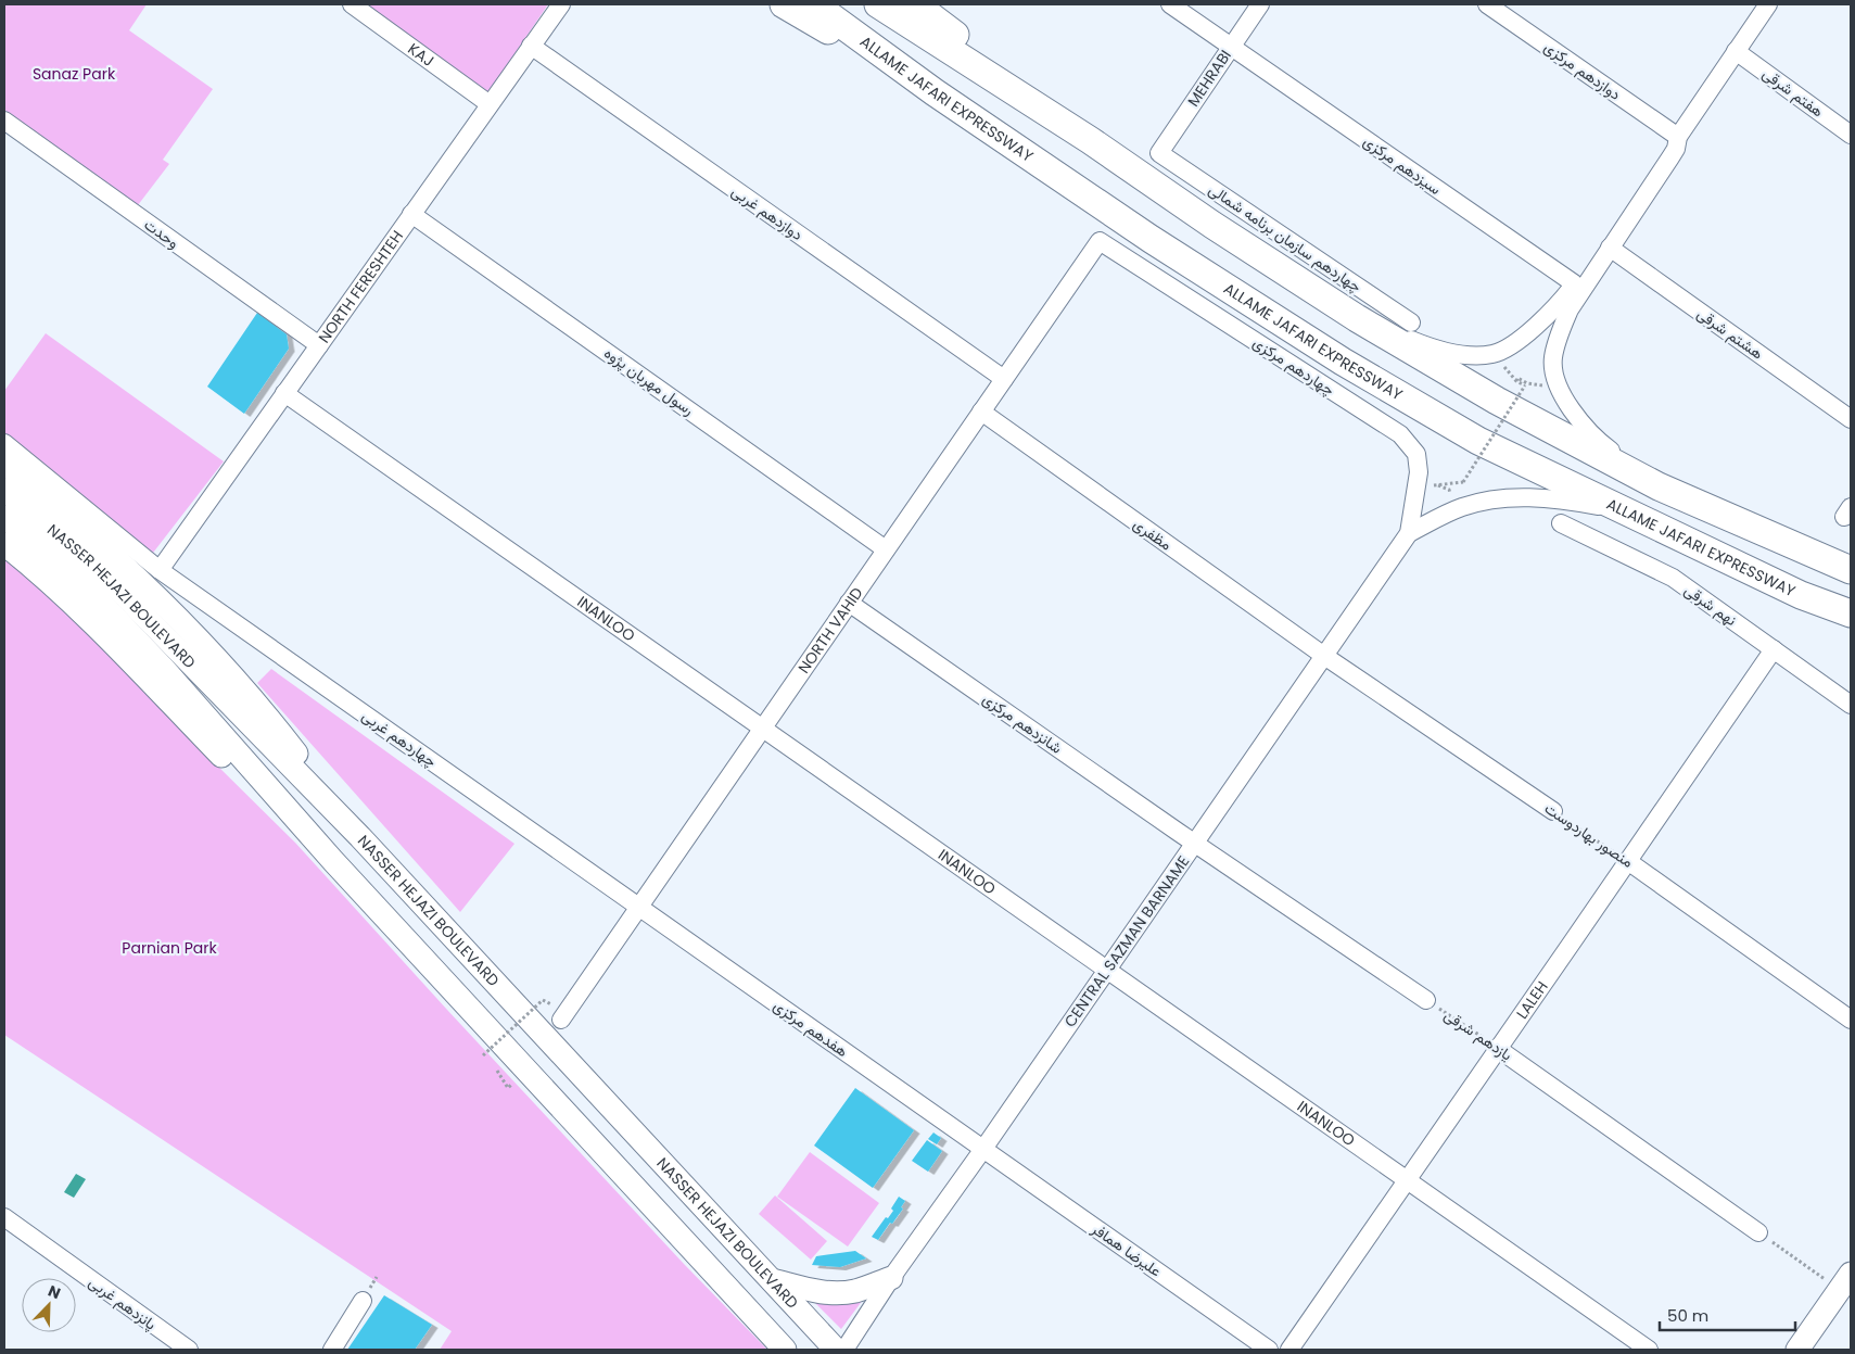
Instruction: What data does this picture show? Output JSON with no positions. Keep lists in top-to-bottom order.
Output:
{
  "streets": {
    "highway": ["ALLAME JAFARI EXPRESSWAY"],
    "main road": ["NASSER HEJAZI BOULEVARD"],
    "street": [
      "KAJ",
      "دوازدهم مرکزی",
      "MEHRABI",
      "هفتم شرقی",
      "سیزدهم مرکزی",
      "دوازدهم غربی",
      "وحدت",
      "چهاردهم سازمان برنامه شمالی",
      "NORTH FERESHTEH",
      "هشتم شرقی",
      "چهاردهم مرکزی",
      "رسول مهربان پژوه",
      "مظفری",
      "نهم شرقی",
      "INANLOO",
      "NORTH VAHID",
      "شانزدهم مرکزی",
      "چهاردهم غربی",
      "منصور بهاردوست",
      "CENTRAL SAZMAN BARNAME",
      "LALEH",
      "هفدهم مرکزی",
      "یازدهم شرقی",
      "علیرضا همافر",
      "پانزدهم غربی"
    ]
  },
  "crossings": [
    ["KAJ", "NORTH FERESHTEH"],
    ["MEHRABI", "سیزدهم مرکزی"],
    ["MEHRABI", "چهاردهم سازمان برنامه شمالی"],
    ["دوازدهم غربی", "NORTH FERESHTEH"],
    ["دوازدهم غربی", "NORTH VAHID"],
    ["وحدت", "NORTH FERESHTEH"],
    ["NORTH FERESHTEH", "رسول مهربان پژوه"],
    ["NORTH FERESHTEH", "INANLOO"],
    ["NORTH FERESHTEH", "چهاردهم غربی"],
    ["چهاردهم مرکزی", "NORTH VAHID"],
    ["چهاردهم مرکزی", "CENTRAL SAZMAN BARNAME"],
    ["رسول مهربان پژوه", "NORTH VAHID"],
    ["مظفری", "NORTH VAHID"],
    ["مظفری", "منصور بهاردوست"],
    ["مظفری", "CENTRAL SAZMAN BARNAME"],
    ["نهم شرقی", "LALEH"],
    ["INANLOO", "NORTH VAHID"],
    ["INANLOO", "CENTRAL SAZMAN BARNAME"],
    ["INANLOO", "LALEH"],
    ["NORTH VAHID", "شانزدهم مرکزی"],
    ["NORTH VAHID", "چهاردهم غربی"],
    ["NORTH VAHID", "هفدهم مرکزی"],
    ["شانزدهم مرکزی", "CENTRAL SAZMAN BARNAME"],
    ["چهاردهم غربی", "هفدهم مرکزی"],
    ["منصور بهاردوست", "CENTRAL SAZMAN BARNAME"],
    ["منصور بهاردوست", "LALEH"],
    ["CENTRAL SAZMAN BARNAME", "هفدهم مرکزی"],
    ["CENTRAL SAZMAN BARNAME", "علیرضا همافر"],
    ["LALEH", "یازدهم شرقی"],
    ["هفدهم مرکزی", "علیرضا همافر"]
  ],
  "parks": ["Sanaz Park", "Parnian Park"],
  "scale_bar": "50 m",
  "north": "top right"
}
